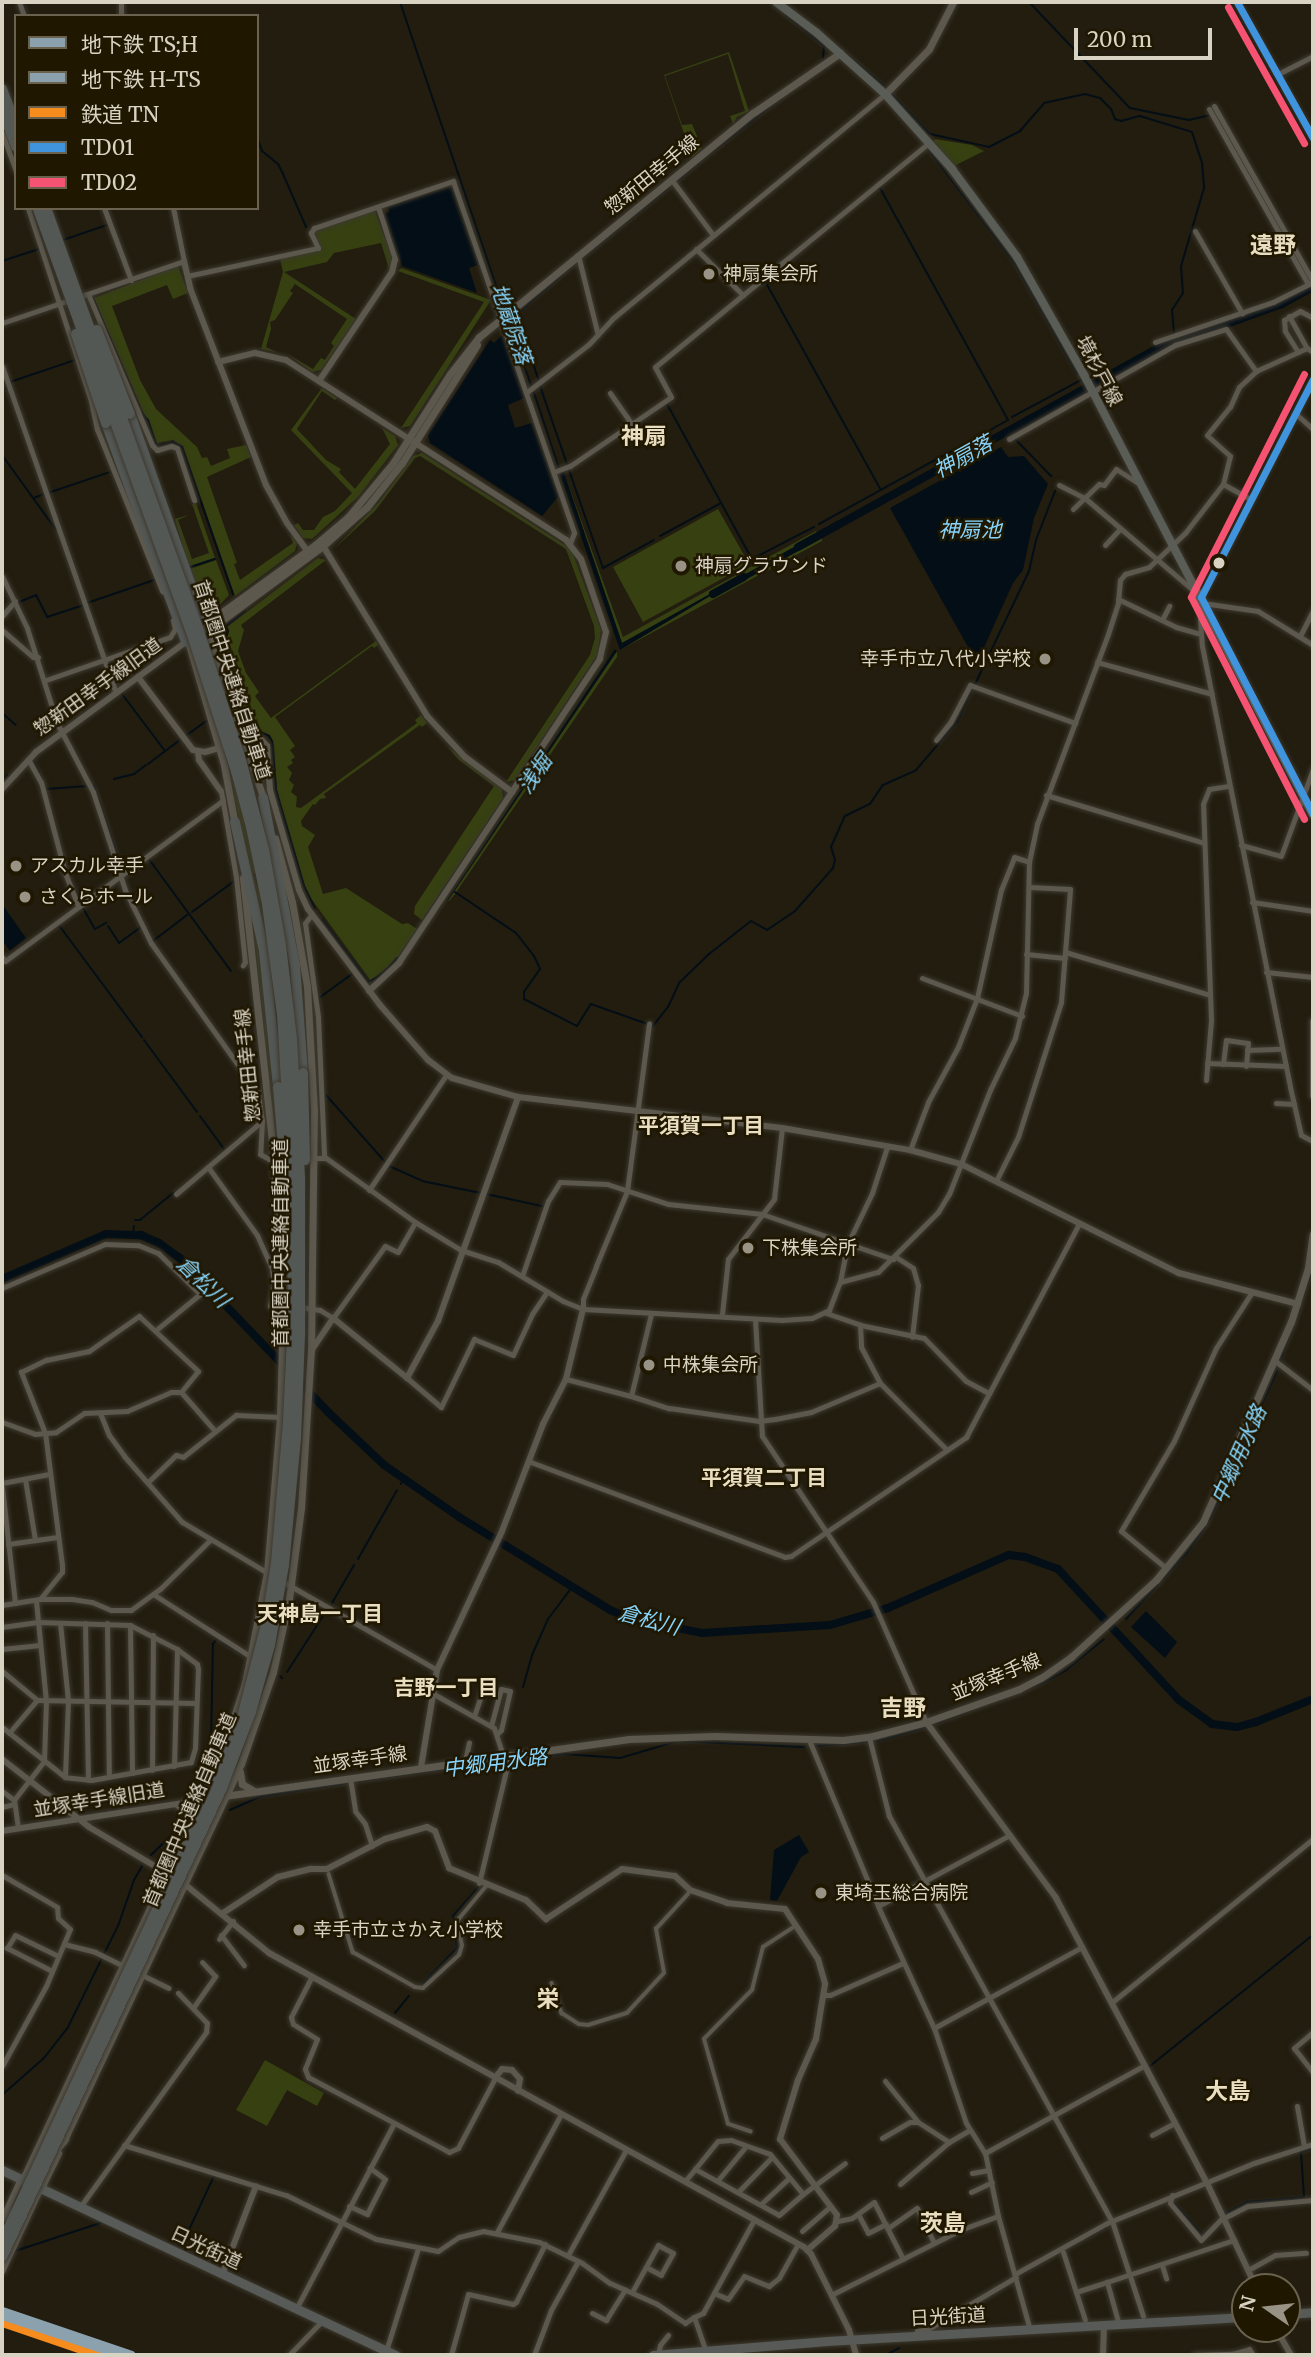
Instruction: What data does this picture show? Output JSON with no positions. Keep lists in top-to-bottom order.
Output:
{
  "streets": {
    "highway": ["首都圏中央連絡自動車道", "日光街道"],
    "main road": ["惣新田幸手線", "境杉戸線", "並塚幸手線"],
    "street": ["惣新田幸手線旧道", "並塚幸手線旧道"]
  },
  "crossings": [
    ["惣新田幸手線", "境杉戸線"],
    ["惣新田幸手線", "惣新田幸手線旧道"],
    ["惣新田幸手線", "並塚幸手線"],
    ["惣新田幸手線", "並塚幸手線旧道"],
    ["並塚幸手線", "並塚幸手線旧道"]
  ],
  "districts": [
    "遠野",
    "神扇",
    "平須賀一丁目",
    "平須賀二丁目",
    "天神島一丁目",
    "吉野一丁目",
    "吉野",
    "栄",
    "大島",
    "茨島"
  ],
  "water": [
    "地蔵院落",
    "神扇落",
    "神扇池",
    "浅堀",
    "倉松川",
    "中郷用水路"
  ],
  "places": [
    "神扇集会所",
    "神扇グラウンド",
    "幸手市立八代小学校",
    "アスカル幸手",
    "さくらホール",
    "下株集会所",
    "中株集会所",
    "東埼玉総合病院",
    "幸手市立さかえ小学校"
  ],
  "lines": [
    "transit line TD01",
    "transit line TD02",
    "metro line TS;H",
    "metro line H-TS",
    "rail line TN"
  ],
  "legend": [
    "地下鉄 TS;H",
    "地下鉄 H-TS",
    "鉄道 TN",
    "TD01",
    "TD02"
  ],
  "scale_bar": "200 m",
  "north": "left"
}
